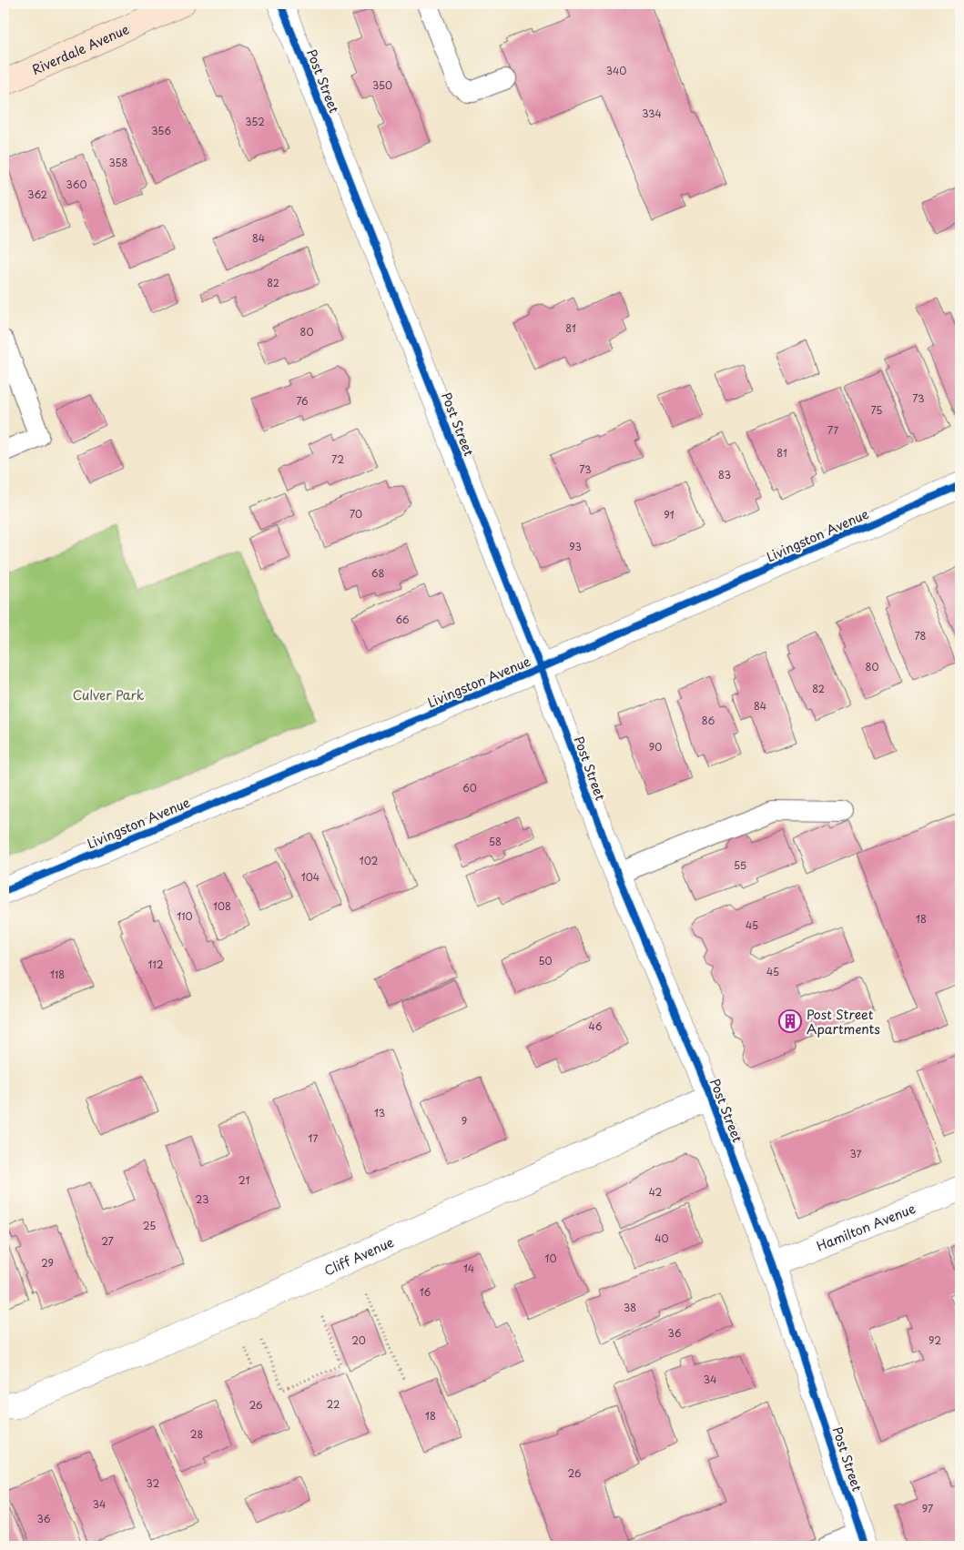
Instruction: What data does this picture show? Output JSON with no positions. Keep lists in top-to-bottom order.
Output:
{
  "streets": {
    "main road": ["Riverdale Avenue"],
    "street": [
      "Post Street",
      "Livingston Avenue",
      "Hamilton Avenue",
      "Cliff Avenue"
    ]
  },
  "crossings": [
    ["Post Street", "Livingston Avenue"],
    ["Post Street", "Hamilton Avenue"],
    ["Post Street", "Cliff Avenue"]
  ],
  "parks": ["Culver Park"],
  "places": {
    "building": ["Post Street Apartments"]
  },
  "house_numbers": [
    "340",
    "350",
    "334",
    "352",
    "356",
    "358",
    "360",
    "362",
    "84",
    "82",
    "81",
    "80",
    "73",
    "76",
    "75",
    "77",
    "81",
    "72",
    "73",
    "83",
    "70",
    "91",
    "93",
    "68",
    "66",
    "78",
    "80",
    "82",
    "84",
    "86",
    "90",
    "60",
    "58",
    "102",
    "55",
    "104",
    "108",
    "110",
    "18",
    "45",
    "50",
    "112",
    "45",
    "118",
    "46",
    "13",
    "9",
    "17",
    "37",
    "21",
    "42",
    "23",
    "25",
    "40",
    "27",
    "10",
    "29",
    "14",
    "16",
    "38",
    "36",
    "20",
    "92",
    "34",
    "22",
    "26",
    "18",
    "28",
    "26",
    "32",
    "34",
    "97",
    "36"
  ]
}
